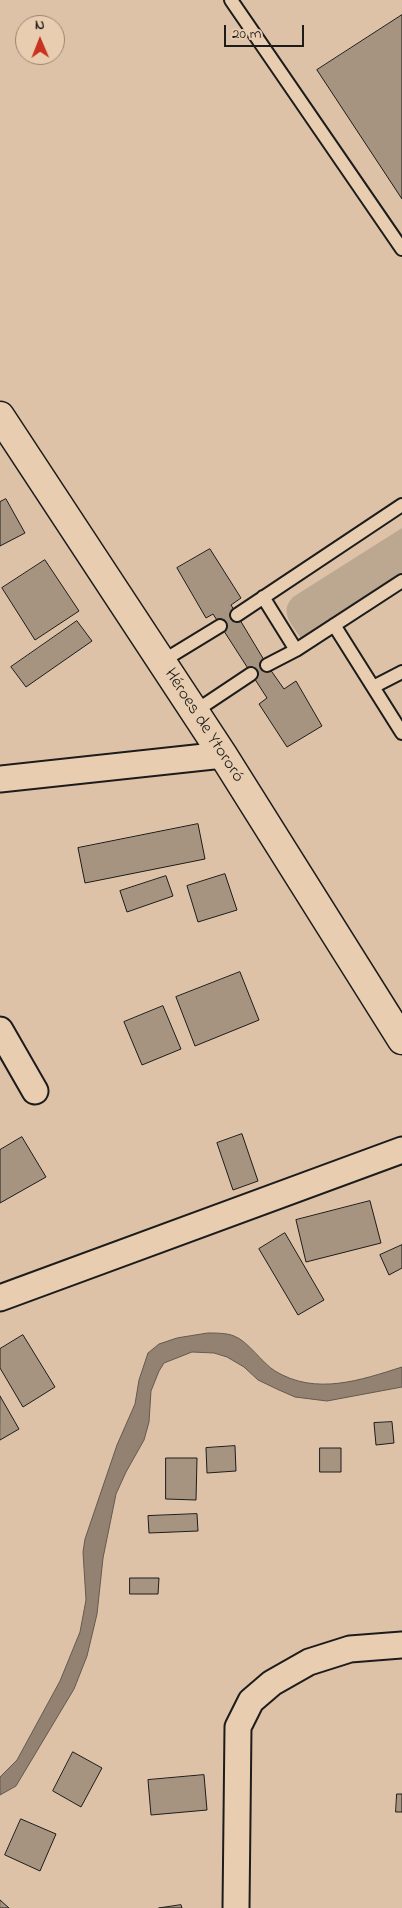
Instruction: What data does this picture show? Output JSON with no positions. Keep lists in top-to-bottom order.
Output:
{
  "streets": {
    "main road": ["Héroes de Ytororó"]
  },
  "scale_bar": "20 m",
  "north": "top"
}
